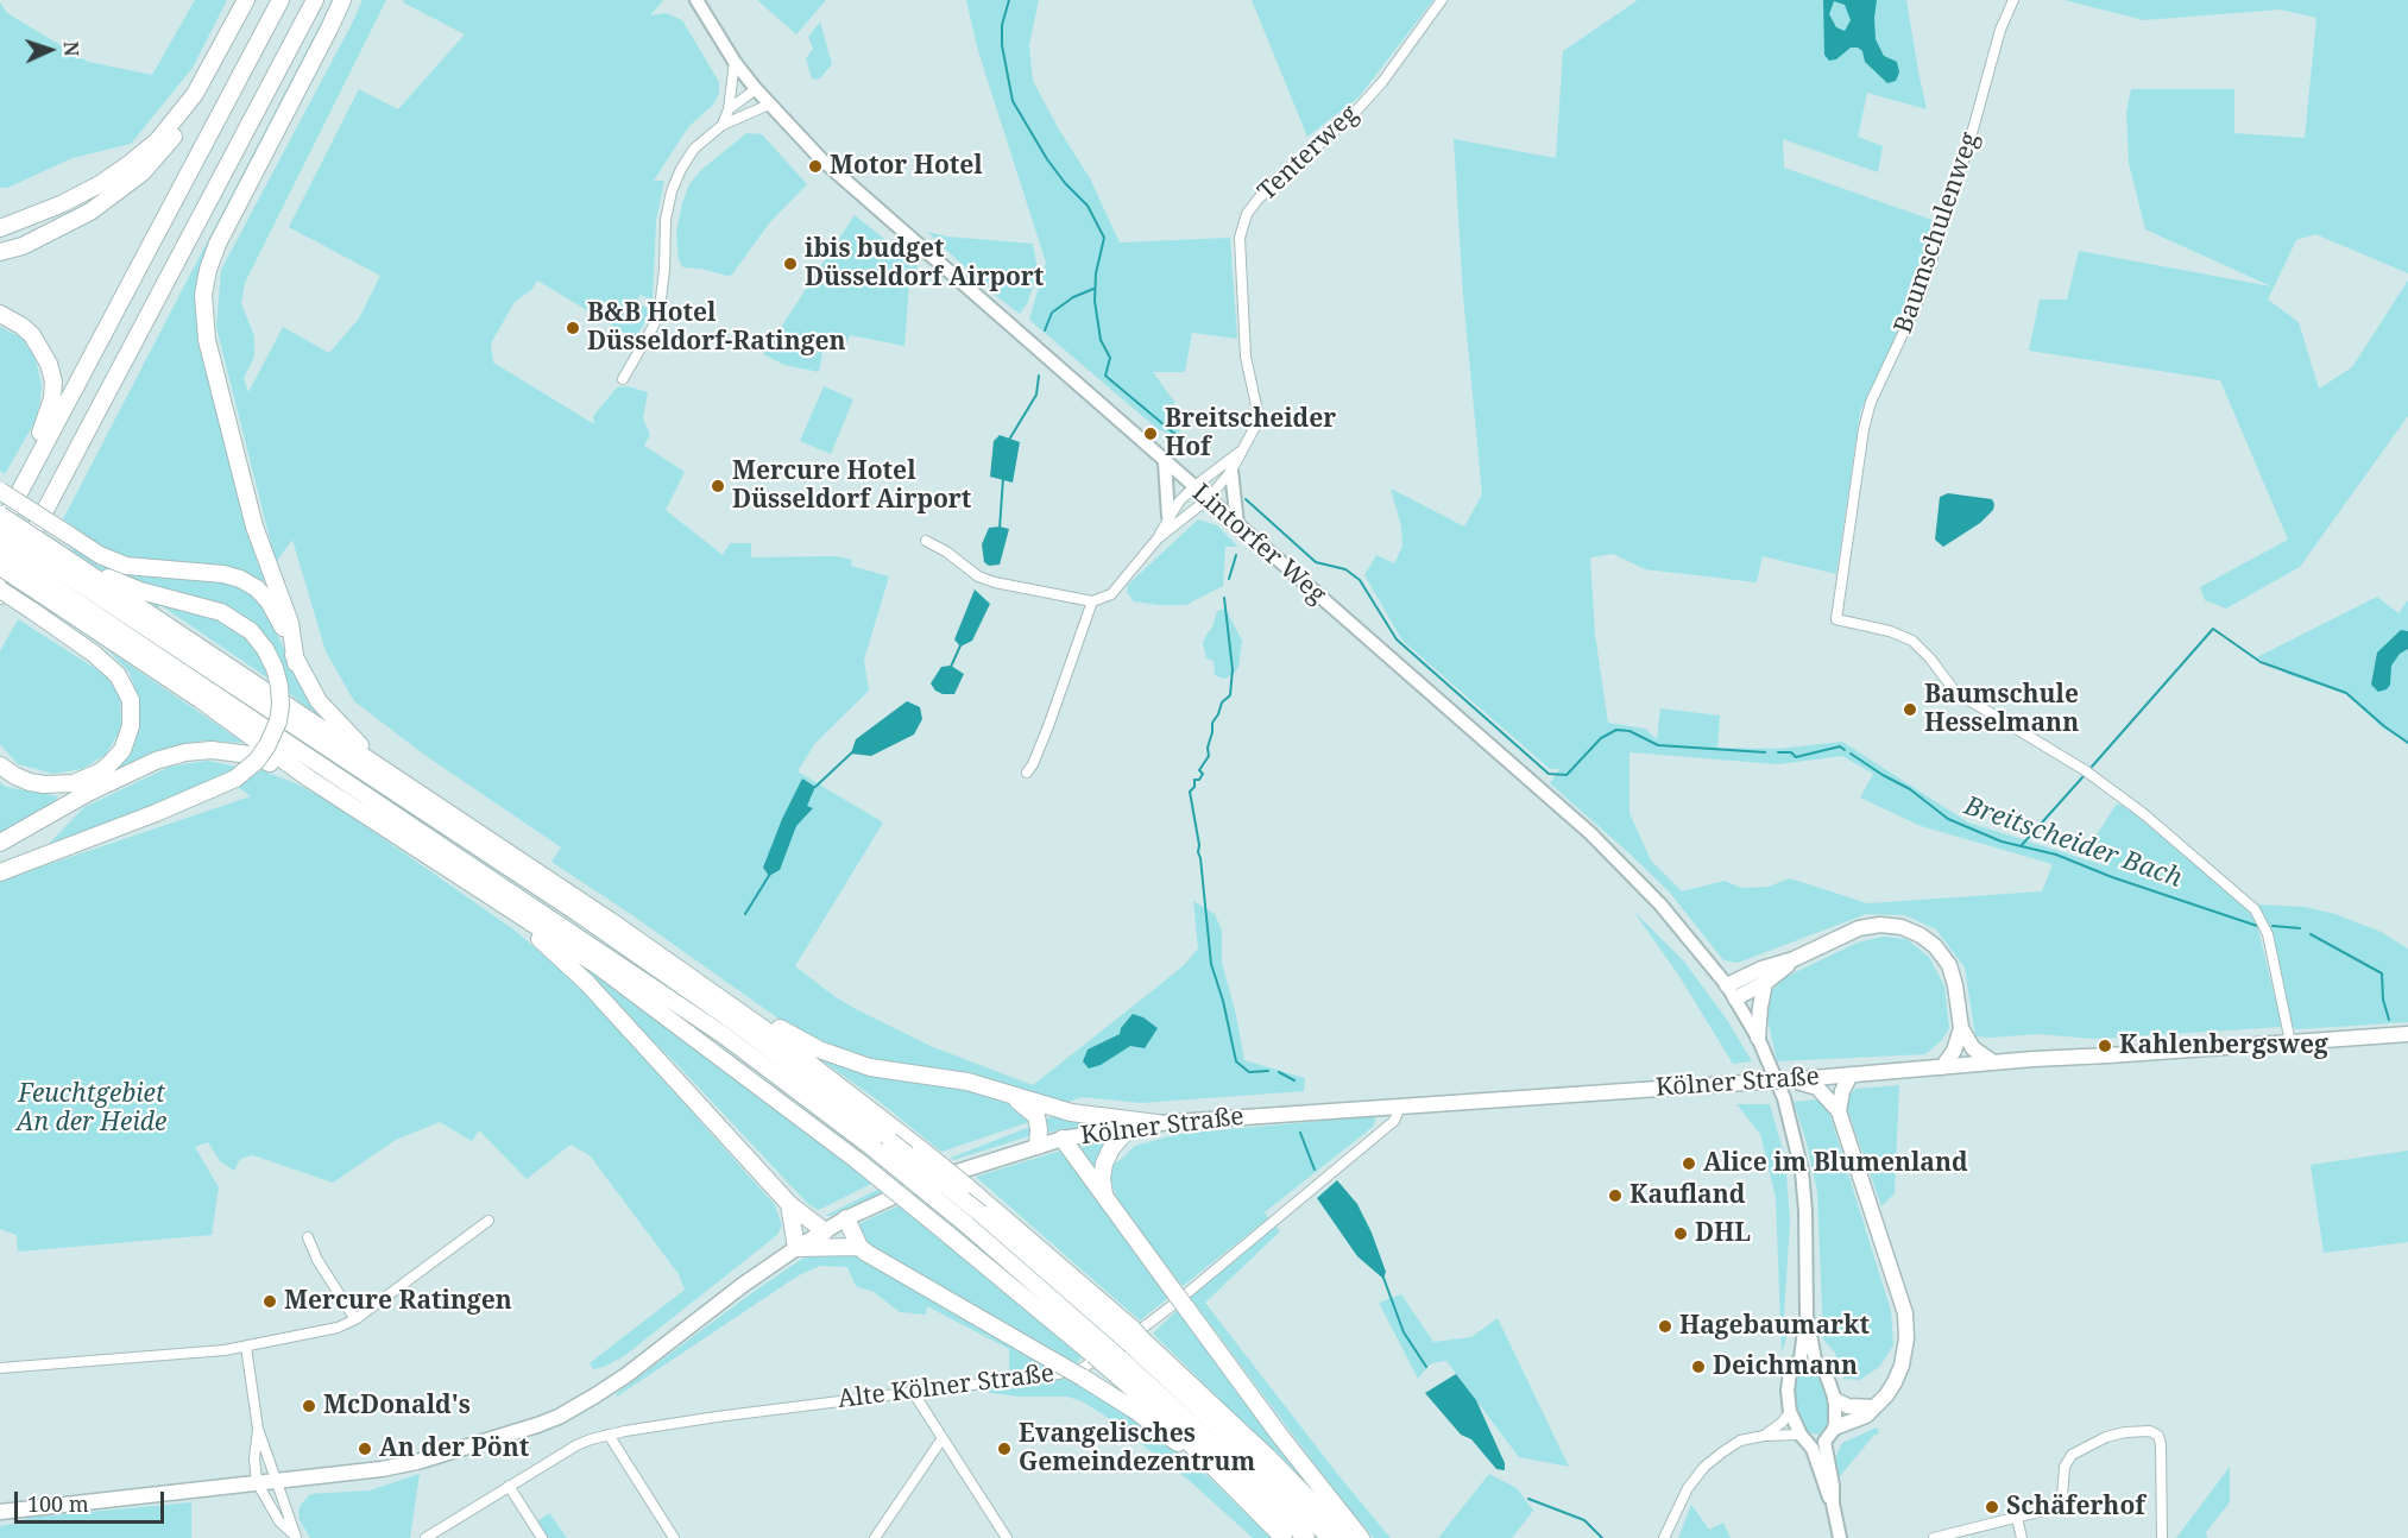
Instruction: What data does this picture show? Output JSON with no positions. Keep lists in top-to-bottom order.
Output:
{
  "streets": {
    "main road": ["Lintorfer Weg", "Kölner Straße"],
    "street": ["Tenterweg", "Baumschulenweg", "Alte Kölner Straße"]
  },
  "crossings": [
    ["Tenterweg", "Lintorfer Weg"],
    ["Baumschulenweg", "Kölner Straße"],
    ["Kölner Straße", "Alte Kölner Straße"]
  ],
  "water": ["Breitscheider Bach"],
  "parks": ["Feuchtgebiet An der Heide"],
  "places": [
    "Motor Hotel",
    "ibis budget Düsseldorf Airport",
    "B&B Hotel Düsseldorf-Ratingen",
    "Breitscheider Hof",
    "Mercure Hotel Düsseldorf Airport",
    "Baumschule Hesselmann",
    "Kahlenbergsweg",
    "Alice im Blumenland",
    "Kaufland",
    "DHL",
    "Mercure Ratingen",
    "Hagebaumarkt",
    "Deichmann",
    "McDonald's",
    "An der Pönt",
    "Evangelisches Gemeindezentrum",
    "Schäferhof"
  ],
  "scale_bar": "100 m",
  "north": "right"
}
